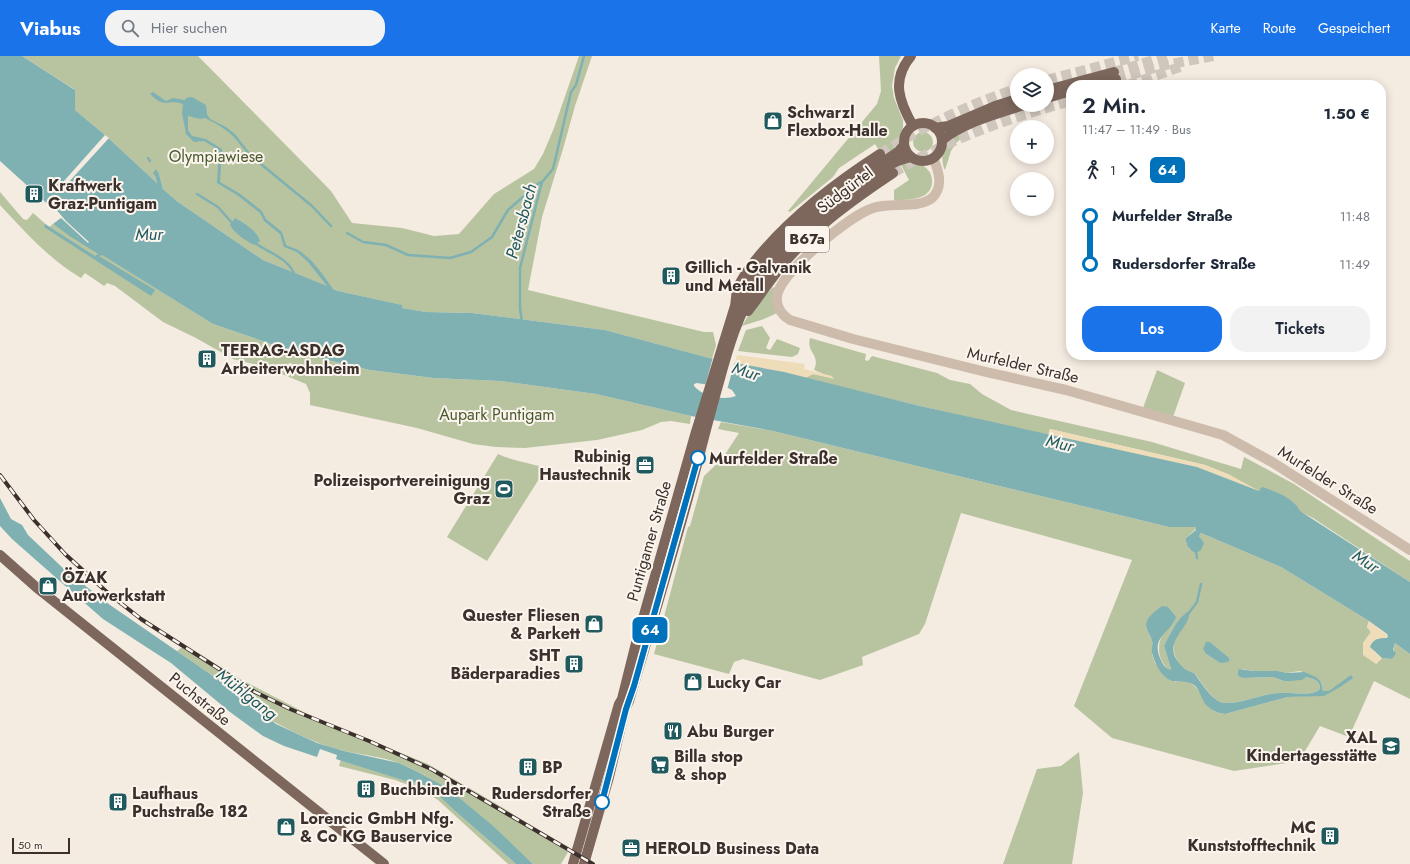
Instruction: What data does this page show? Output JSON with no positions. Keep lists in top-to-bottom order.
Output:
{
  "streets": {
    "main road": [
      "Südgürtel",
      "B67a",
      "Puntigamer Straße",
      "Puchstraße"
    ],
    "street": ["Murfelder Straße"]
  },
  "crossings": [
    ["Südgürtel", "B67a"],
    ["B67a", "Puntigamer Straße"]
  ],
  "water": ["Petersbach", "Mur", "Mühlgang"],
  "parks": ["Olympiawiese", "Aupark Puntigam"],
  "places": {
    "shop": [
      "Schwarzl Flexbox-Halle",
      "ÖZAK Autowerkstatt",
      "Quester Fliesen & Parkett",
      "Lucky Car",
      "Lorencic GmbH Nfg. & Co KG Bauservice"
    ],
    "building": [
      "Kraftwerk Graz-Puntigam",
      "Gillich - Galvanik und Metall",
      "TEERAG-ASDAG Arbeiterwohnheim",
      "SHT Bäderparadies",
      "BP",
      "Buchbinder",
      "Laufhaus Puchstraße 182",
      "MC Kunststofftechnik"
    ],
    "other": ["Murfelder Straße", "Rudersdorfer Straße"],
    "office": ["Rubinig Haustechnik", "HEROLD Business Data"],
    "sports": ["Polizeisportvereinigung Graz"],
    "restaurant": ["Abu Burger"],
    "school or university": ["XAL Kindertagesstätte"],
    "supermarket": ["Billa stop & shop"]
  },
  "lines": ["bus line 64"],
  "scale_bar": "50 m",
  "page": {
    "header": "Viabus",
    "search": "Hier suchen",
    "nav": ["Karte", "Route", "Gespeichert"],
    "on_map": "64",
    "map_buttons": ["+", "−"],
    "heading": ["2 Min.", "11:47 – 11:49 · Bus", "1.50 €"],
    "legs": ["1", "64"],
    "list": [
      {
        "name": "Murfelder Straße",
        "value": "11:48"
      },
      {
        "name": "Rudersdorfer Straße",
        "value": "11:49"
      }
    ],
    "buttons": ["Los", "Tickets"],
    "scale": "50 m"
  }
}
